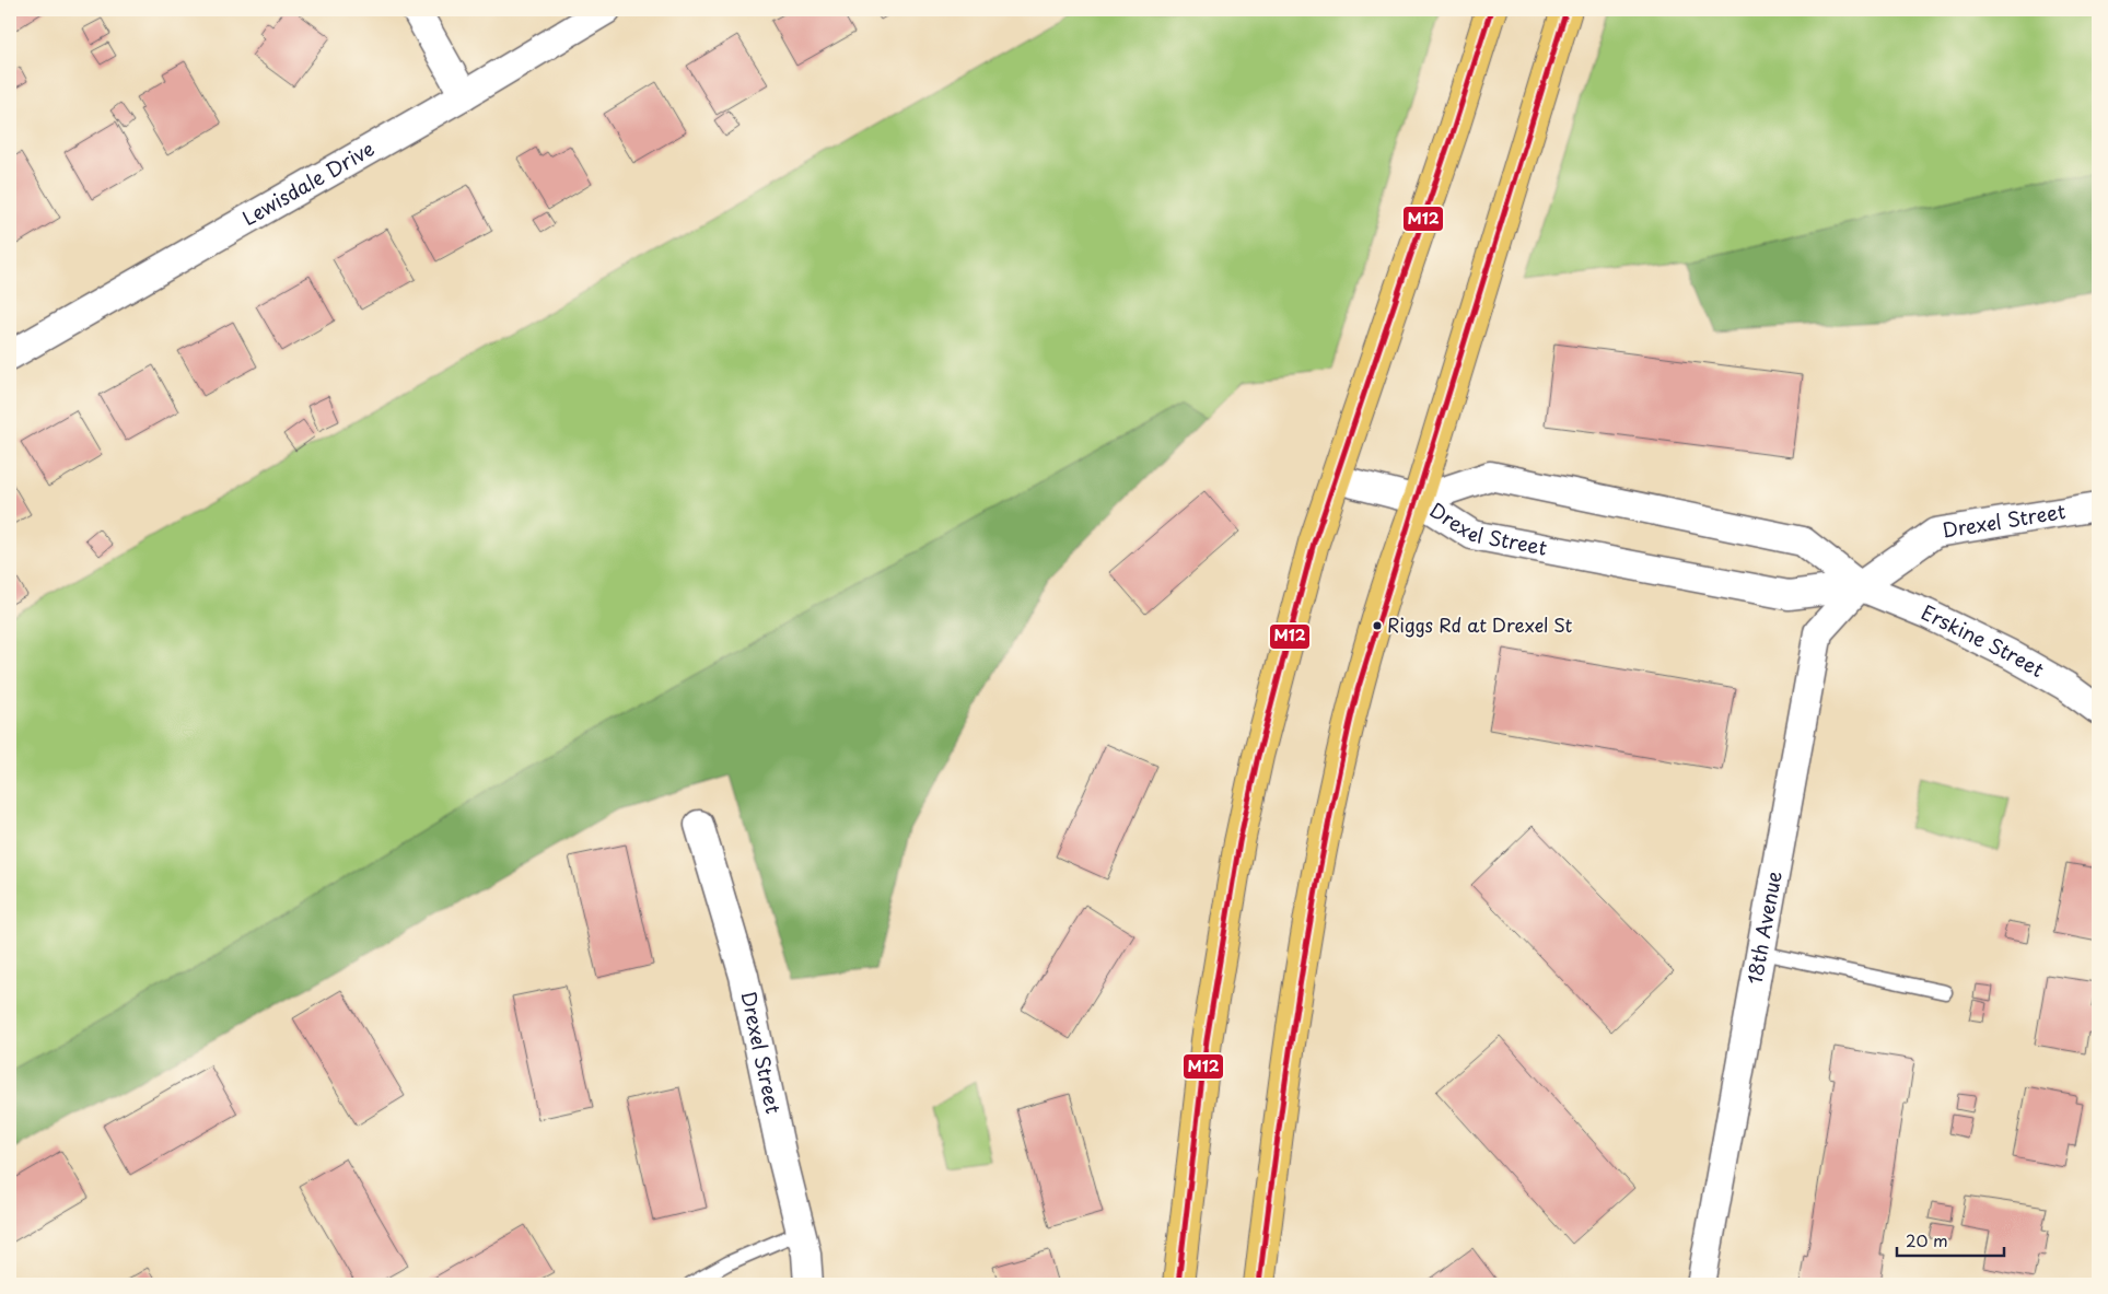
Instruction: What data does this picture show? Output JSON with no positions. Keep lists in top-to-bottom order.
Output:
{
  "streets": {
    "street": [
      "Lewisdale Drive",
      "Drexel Street",
      "Erskine Street",
      "18th Avenue"
    ]
  },
  "crossings": [
    ["Drexel Street", "Erskine Street"],
    ["Drexel Street", "18th Avenue"],
    ["Erskine Street", "18th Avenue"]
  ],
  "places": ["Riggs Rd at Drexel St"],
  "lines": ["transit line M12"],
  "scale_bar": "20 m"
}
